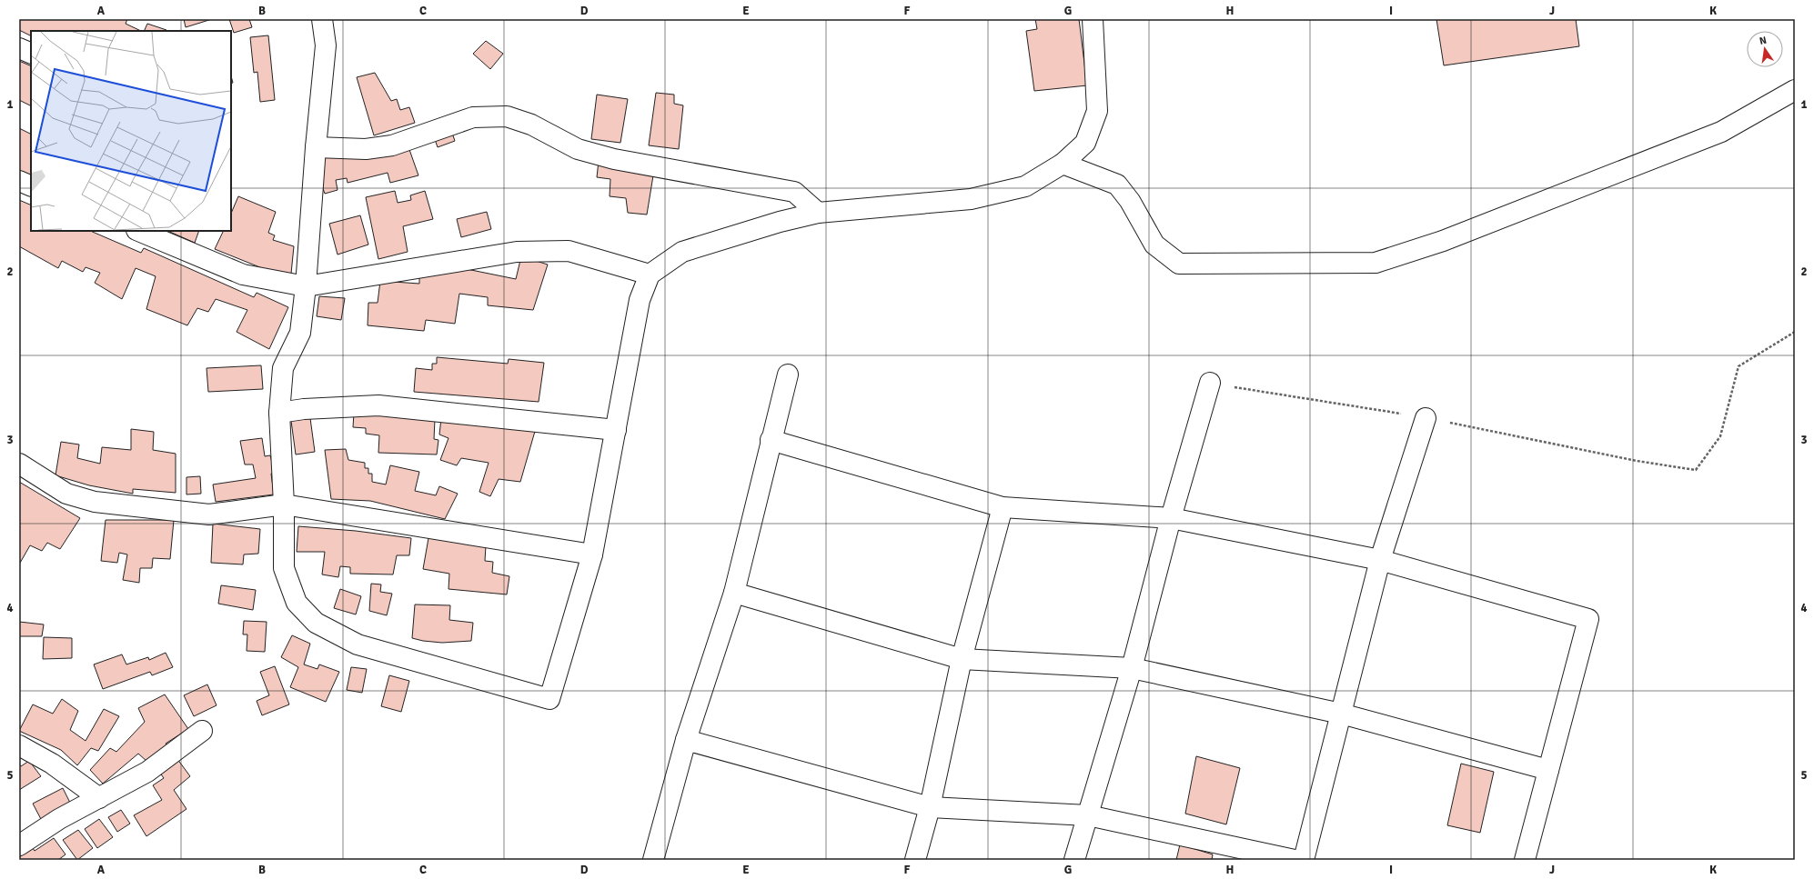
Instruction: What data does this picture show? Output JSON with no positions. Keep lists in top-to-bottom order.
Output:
{
  "north": "top",
  "grid": {
    "columns": [
      "A",
      "B",
      "C",
      "D",
      "E",
      "F",
      "G",
      "H",
      "I",
      "J",
      "K"
    ],
    "rows": [
      "1",
      "2",
      "3",
      "4",
      "5"
    ]
  }
}
